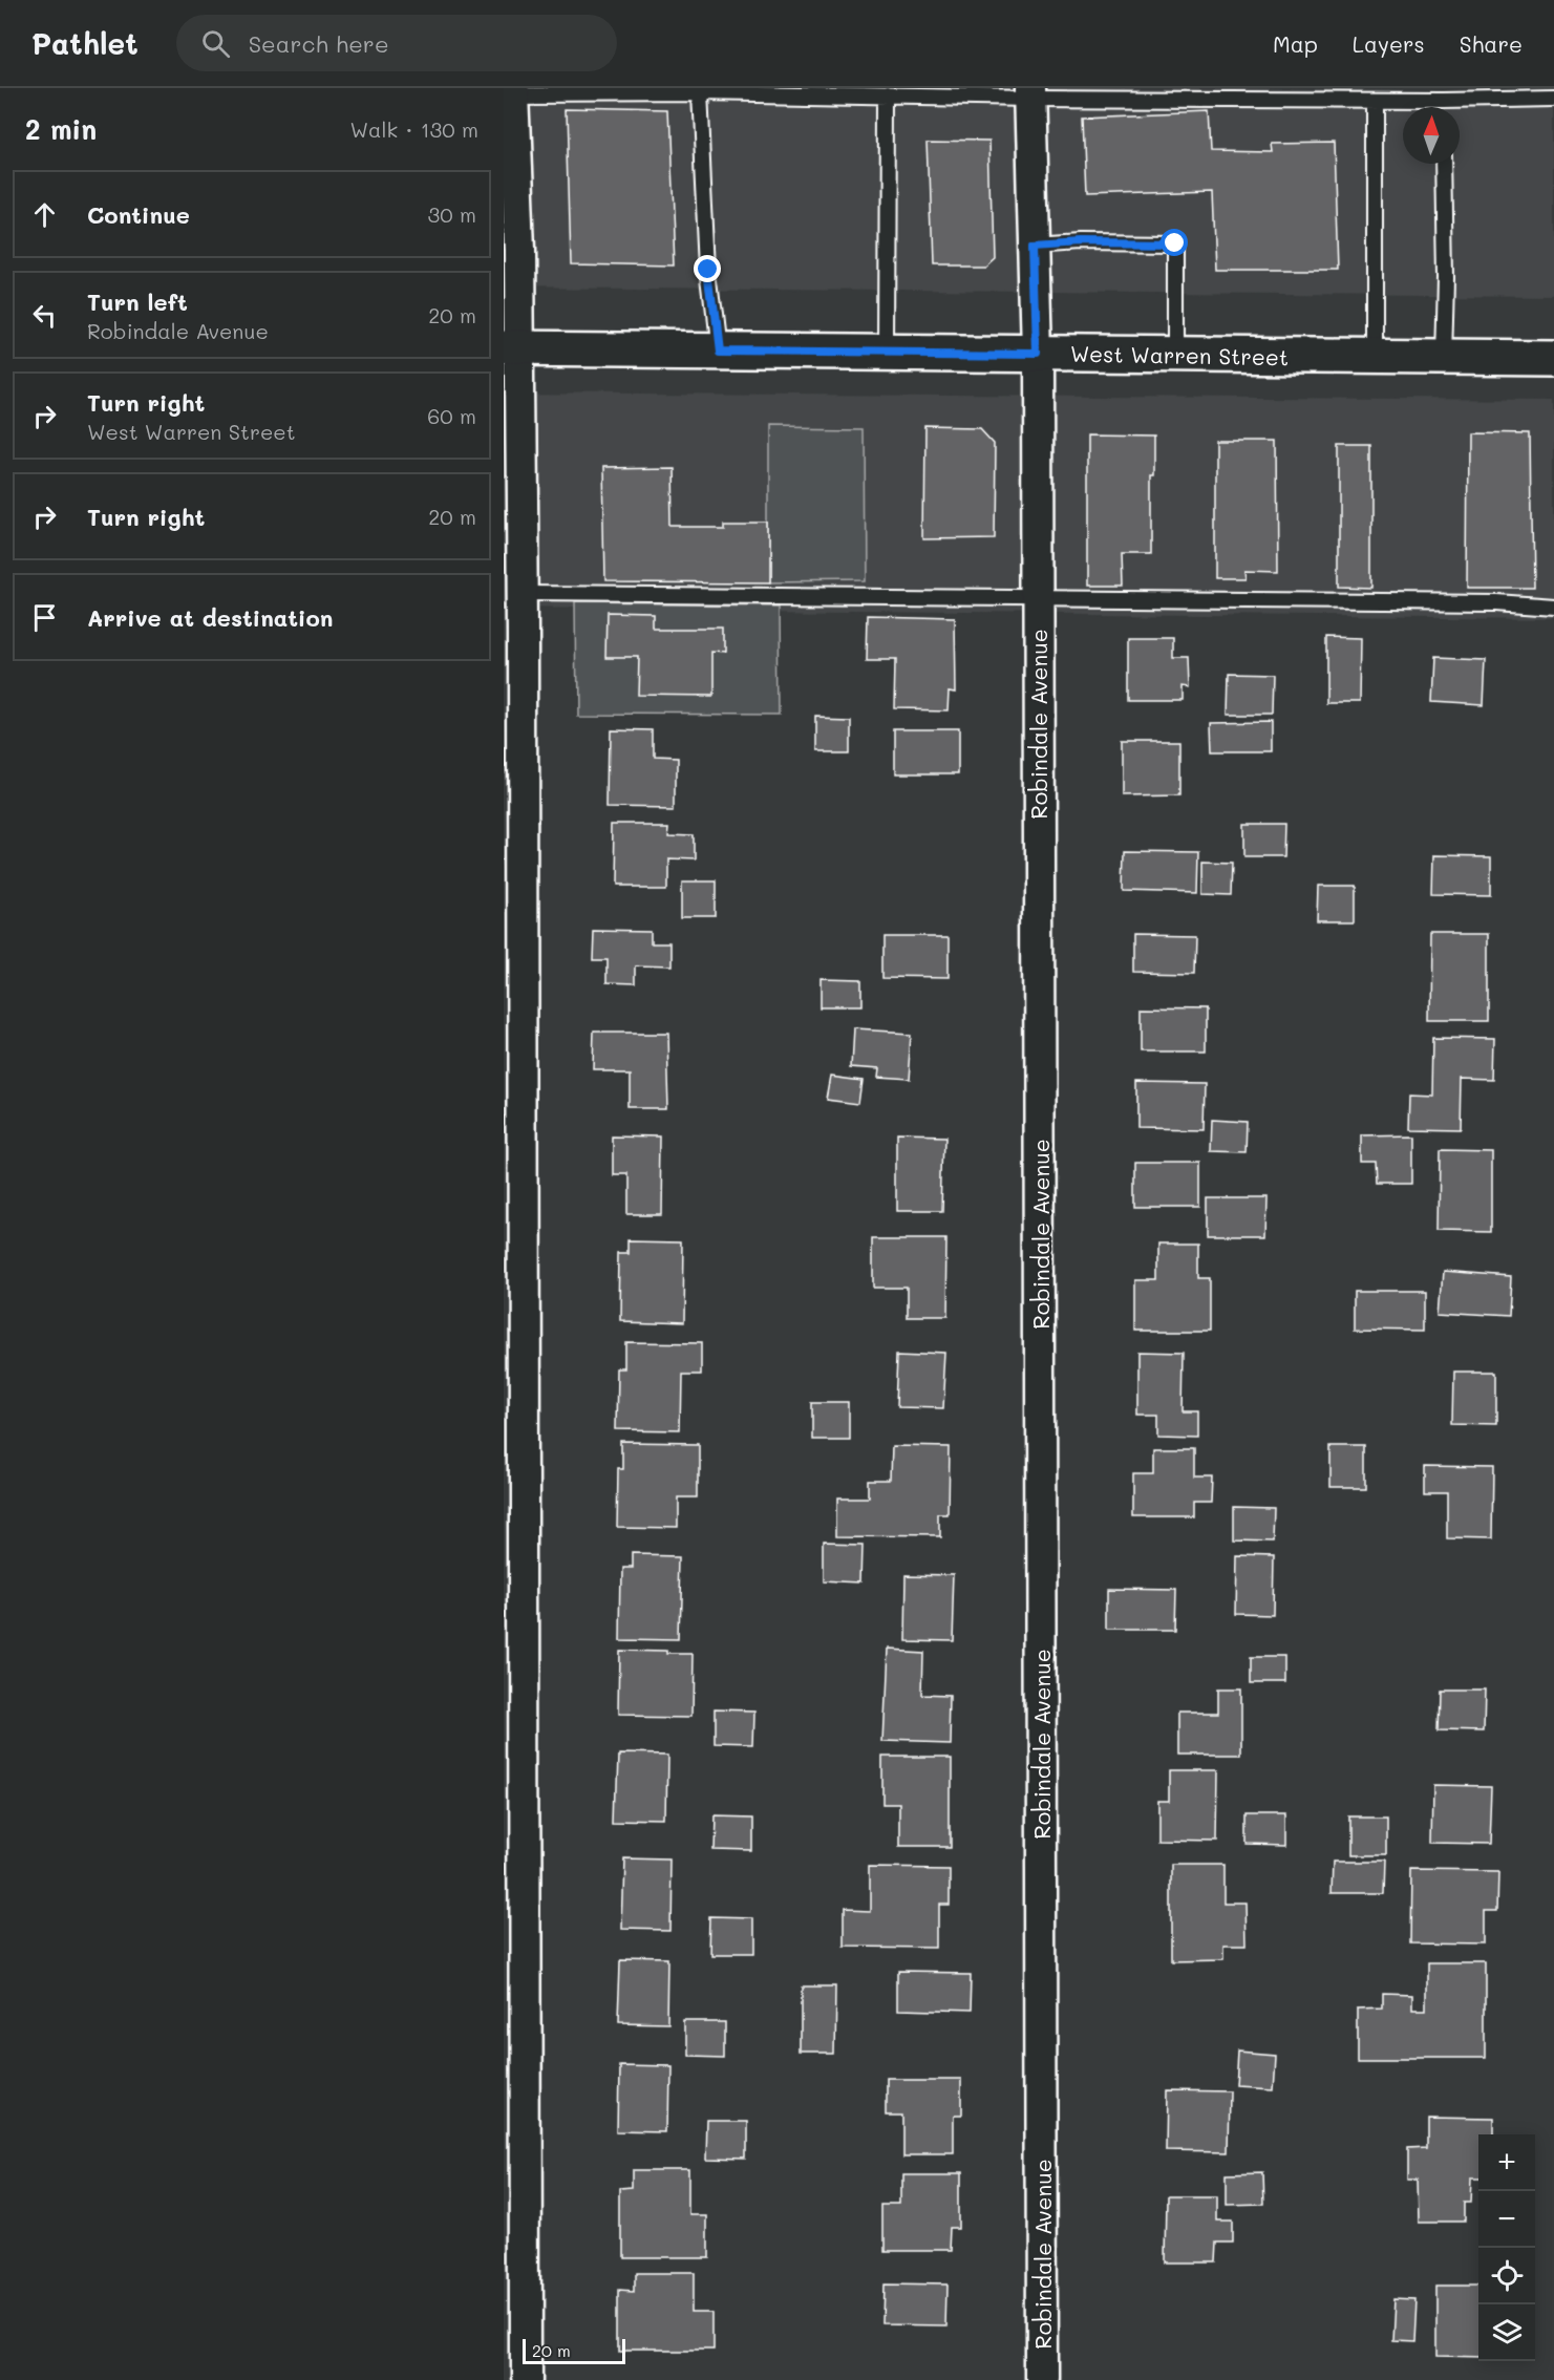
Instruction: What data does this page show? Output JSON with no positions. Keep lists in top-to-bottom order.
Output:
{
  "streets": {
    "main road": ["West Warren Street"],
    "street": ["Robindale Avenue"]
  },
  "crossings": [
    ["West Warren Street", "Robindale Avenue"]
  ],
  "scale_bar": "20 m",
  "north": "top",
  "page": {
    "header": "Pathlet",
    "search": "Search here",
    "nav": ["Map", "Layers", "Share"],
    "heading": ["2 min", "Walk · 130 m"],
    "list": [
      ["Continue", "30 m"],
      ["Turn left", "Robindale Avenue", "20 m"],
      ["Turn right", "West Warren Street", "60 m"],
      ["Turn right", "20 m"],
      "Arrive at destination"
    ],
    "map_buttons": ["+", "−"],
    "scale": "20 m"
  }
}
